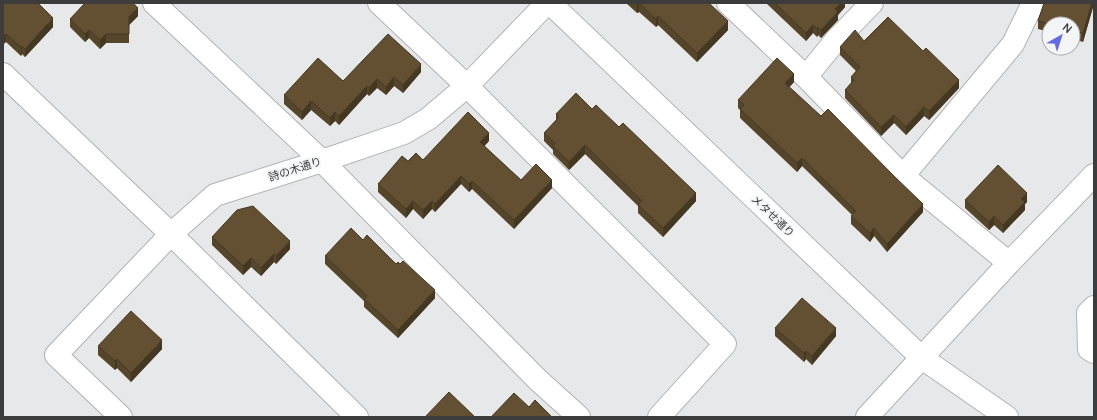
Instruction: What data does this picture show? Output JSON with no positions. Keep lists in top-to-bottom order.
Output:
{
  "streets": {
    "street": ["詩の木通り", "メタせ通り"]
  },
  "crossings": [
    ["詩の木通り", "メタせ通り"]
  ],
  "north": "top right"
}
